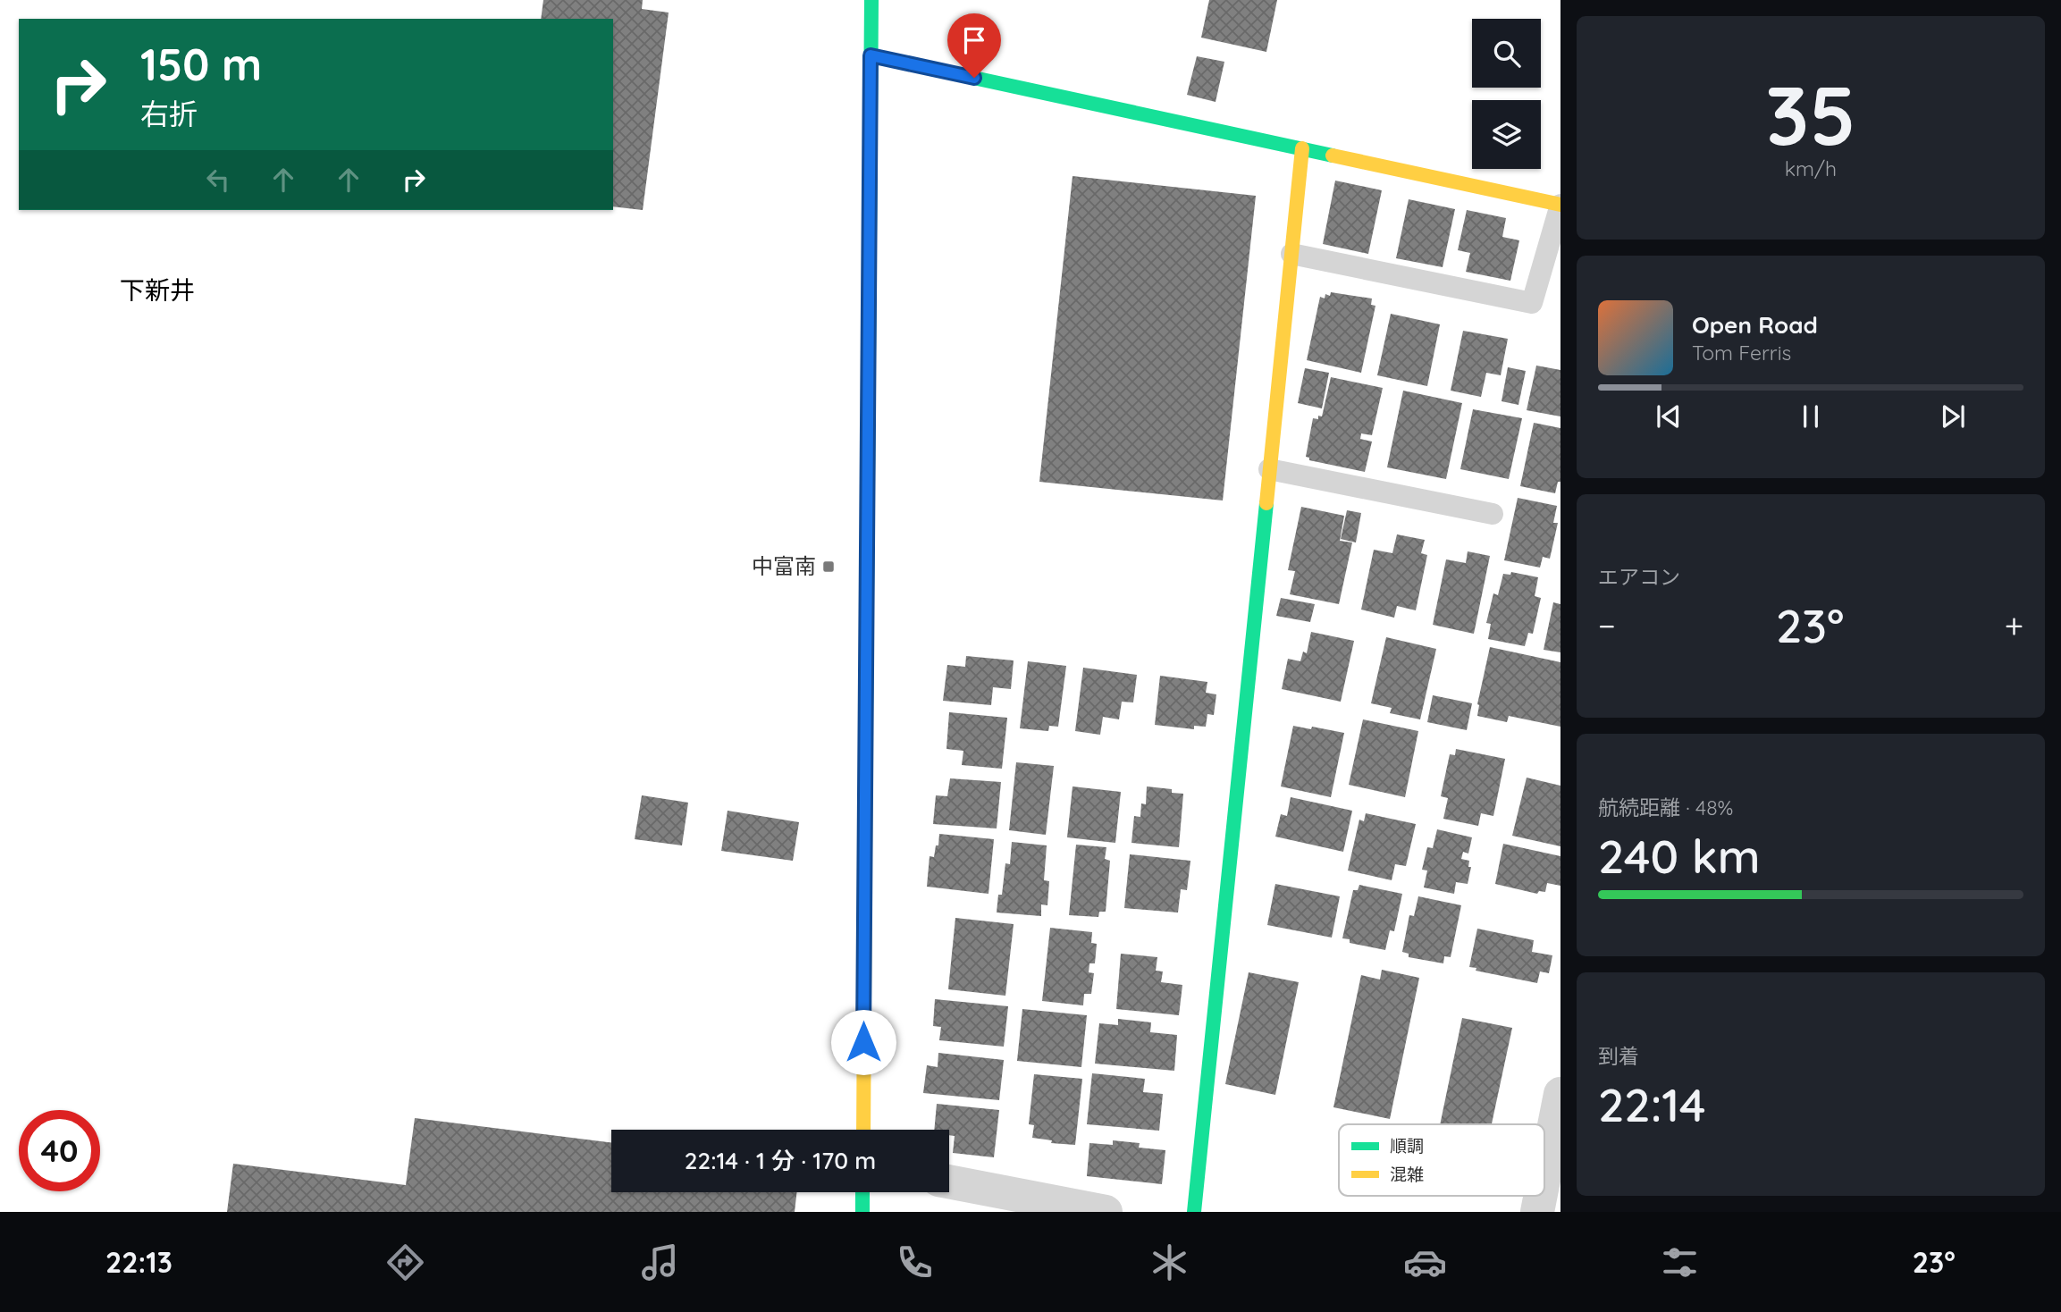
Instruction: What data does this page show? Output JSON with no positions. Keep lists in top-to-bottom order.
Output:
{
  "districts": ["下新井"],
  "places": {
    "transit": ["中富南"]
  },
  "legend": ["順調", "混雑"],
  "page": {
    "tile": [
      ["35", "km/h"],
      "エアコン",
      ["航続距離 · 48%", "240 km"],
      ["到着", "22:14"]
    ],
    "turn": ["150 m", "右折"],
    "song": ["Open Road", "Tom Ferris"],
    "heat": ["−", "23°", "+"],
    "limit": "40",
    "trip": "22:14 · 1 分 · 170 m",
    "tabs": ["22:13", "23°"]
  }
}
